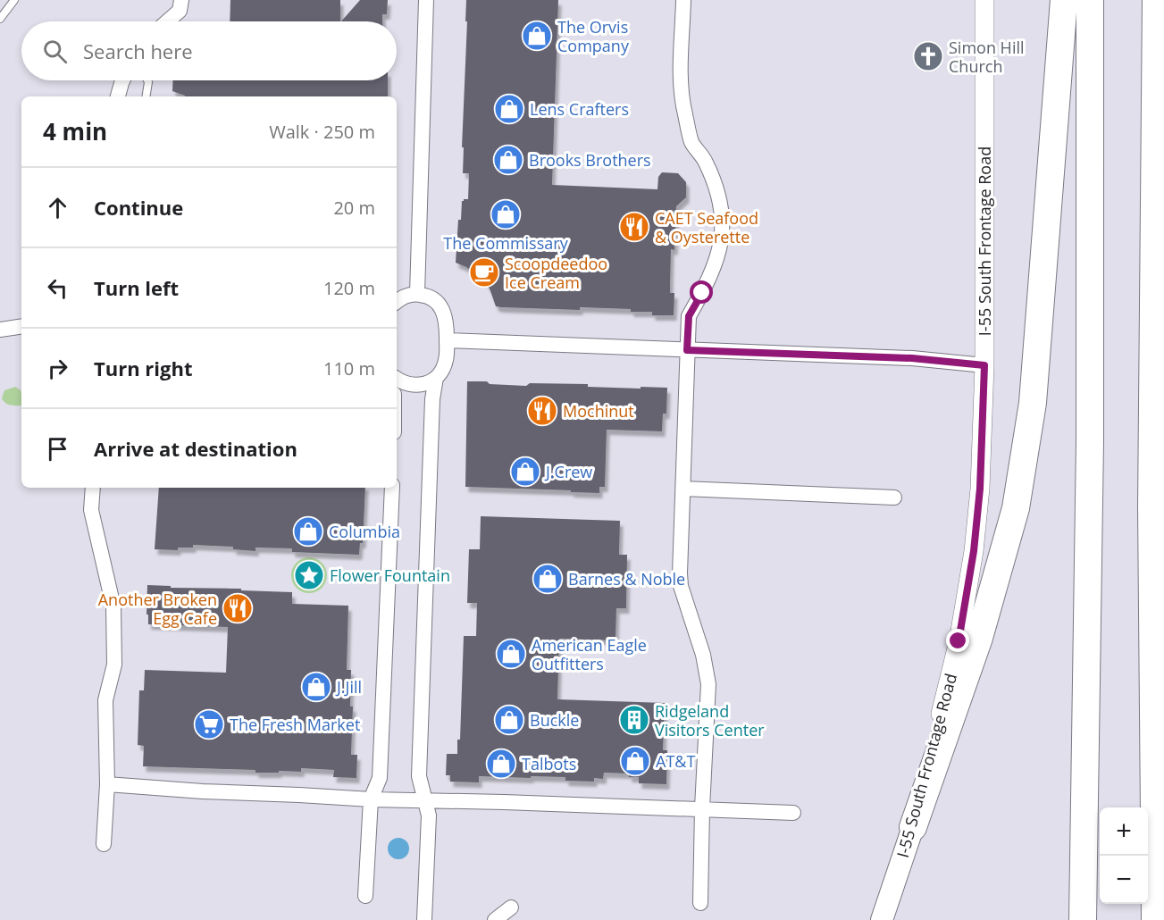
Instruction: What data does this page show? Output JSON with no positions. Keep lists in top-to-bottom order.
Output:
{
  "streets": {
    "main road": ["I-55 South Frontage Road"]
  },
  "places": {
    "shop": [
      "The Orvis Company",
      "Lens Crafters",
      "Brooks Brothers",
      "The Commissary",
      "J.Crew",
      "Columbia",
      "Barnes & Noble",
      "American Eagle Outfitters",
      "J.Jill",
      "Buckle",
      "AT&T",
      "Talbots"
    ],
    "church": ["Simon Hill Church"],
    "restaurant": ["CAET Seafood & Oysterette", "Mochinut", "Another Broken Egg Cafe"],
    "cafe": ["Scoopdeedoo Ice Cream"],
    "place": ["Flower Fountain"],
    "building": ["Ridgeland Visitors Center"],
    "supermarket": ["The Fresh Market"]
  },
  "page": {
    "search": "Search here",
    "heading": ["4 min", "Walk · 250 m"],
    "list": [
      ["Continue", "20 m"],
      ["Turn left", "120 m"],
      ["Turn right", "110 m"],
      "Arrive at destination"
    ],
    "map_buttons": ["+", "−"]
  }
}
